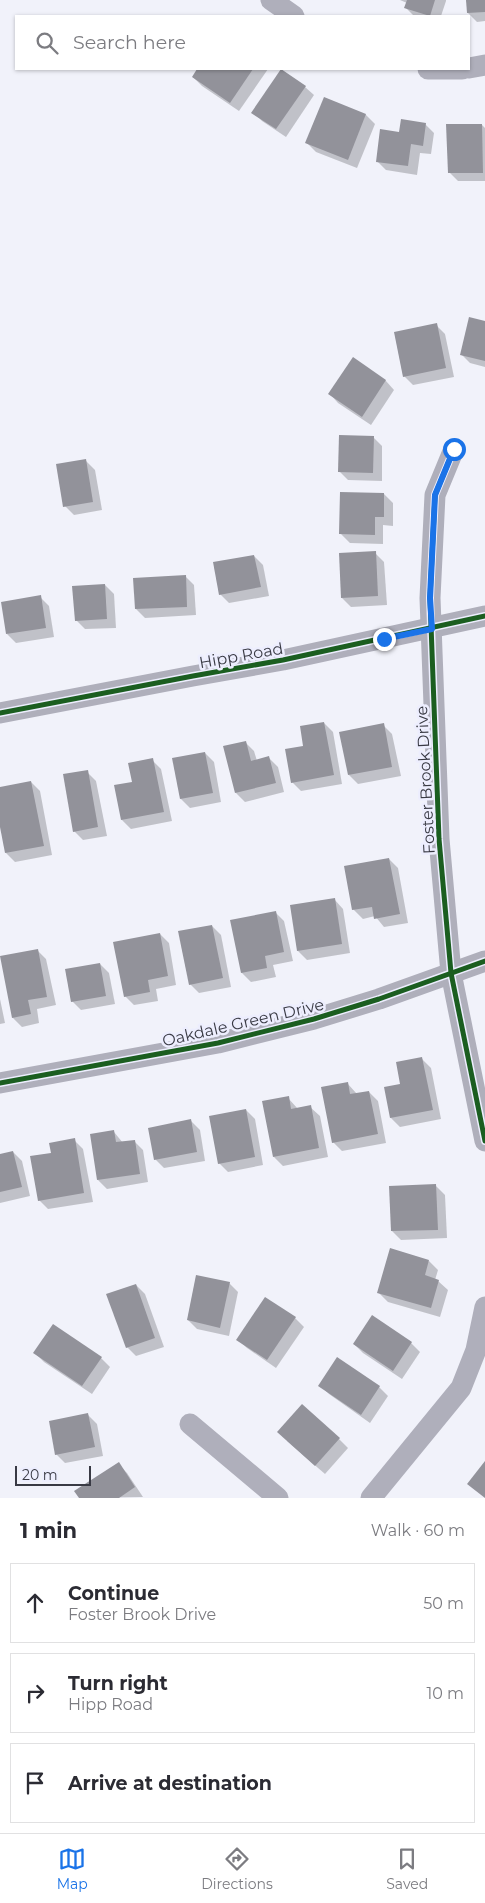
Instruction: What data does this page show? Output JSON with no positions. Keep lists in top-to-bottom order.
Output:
{
  "streets": {
    "street": ["Hipp Road", "Foster Brook Drive", "Oakdale Green Drive"]
  },
  "crossings": [
    ["Hipp Road", "Foster Brook Drive"],
    ["Foster Brook Drive", "Oakdale Green Drive"]
  ],
  "scale_bar": "20 m",
  "page": {
    "search": "Search here",
    "scale": "20 m",
    "heading": ["1 min", "Walk · 60 m"],
    "list": [
      ["Continue", "Foster Brook Drive", "50 m"],
      ["Turn right", "Hipp Road", "10 m"],
      "Arrive at destination"
    ],
    "nav": ["Map", "Directions", "Saved"]
  }
}
